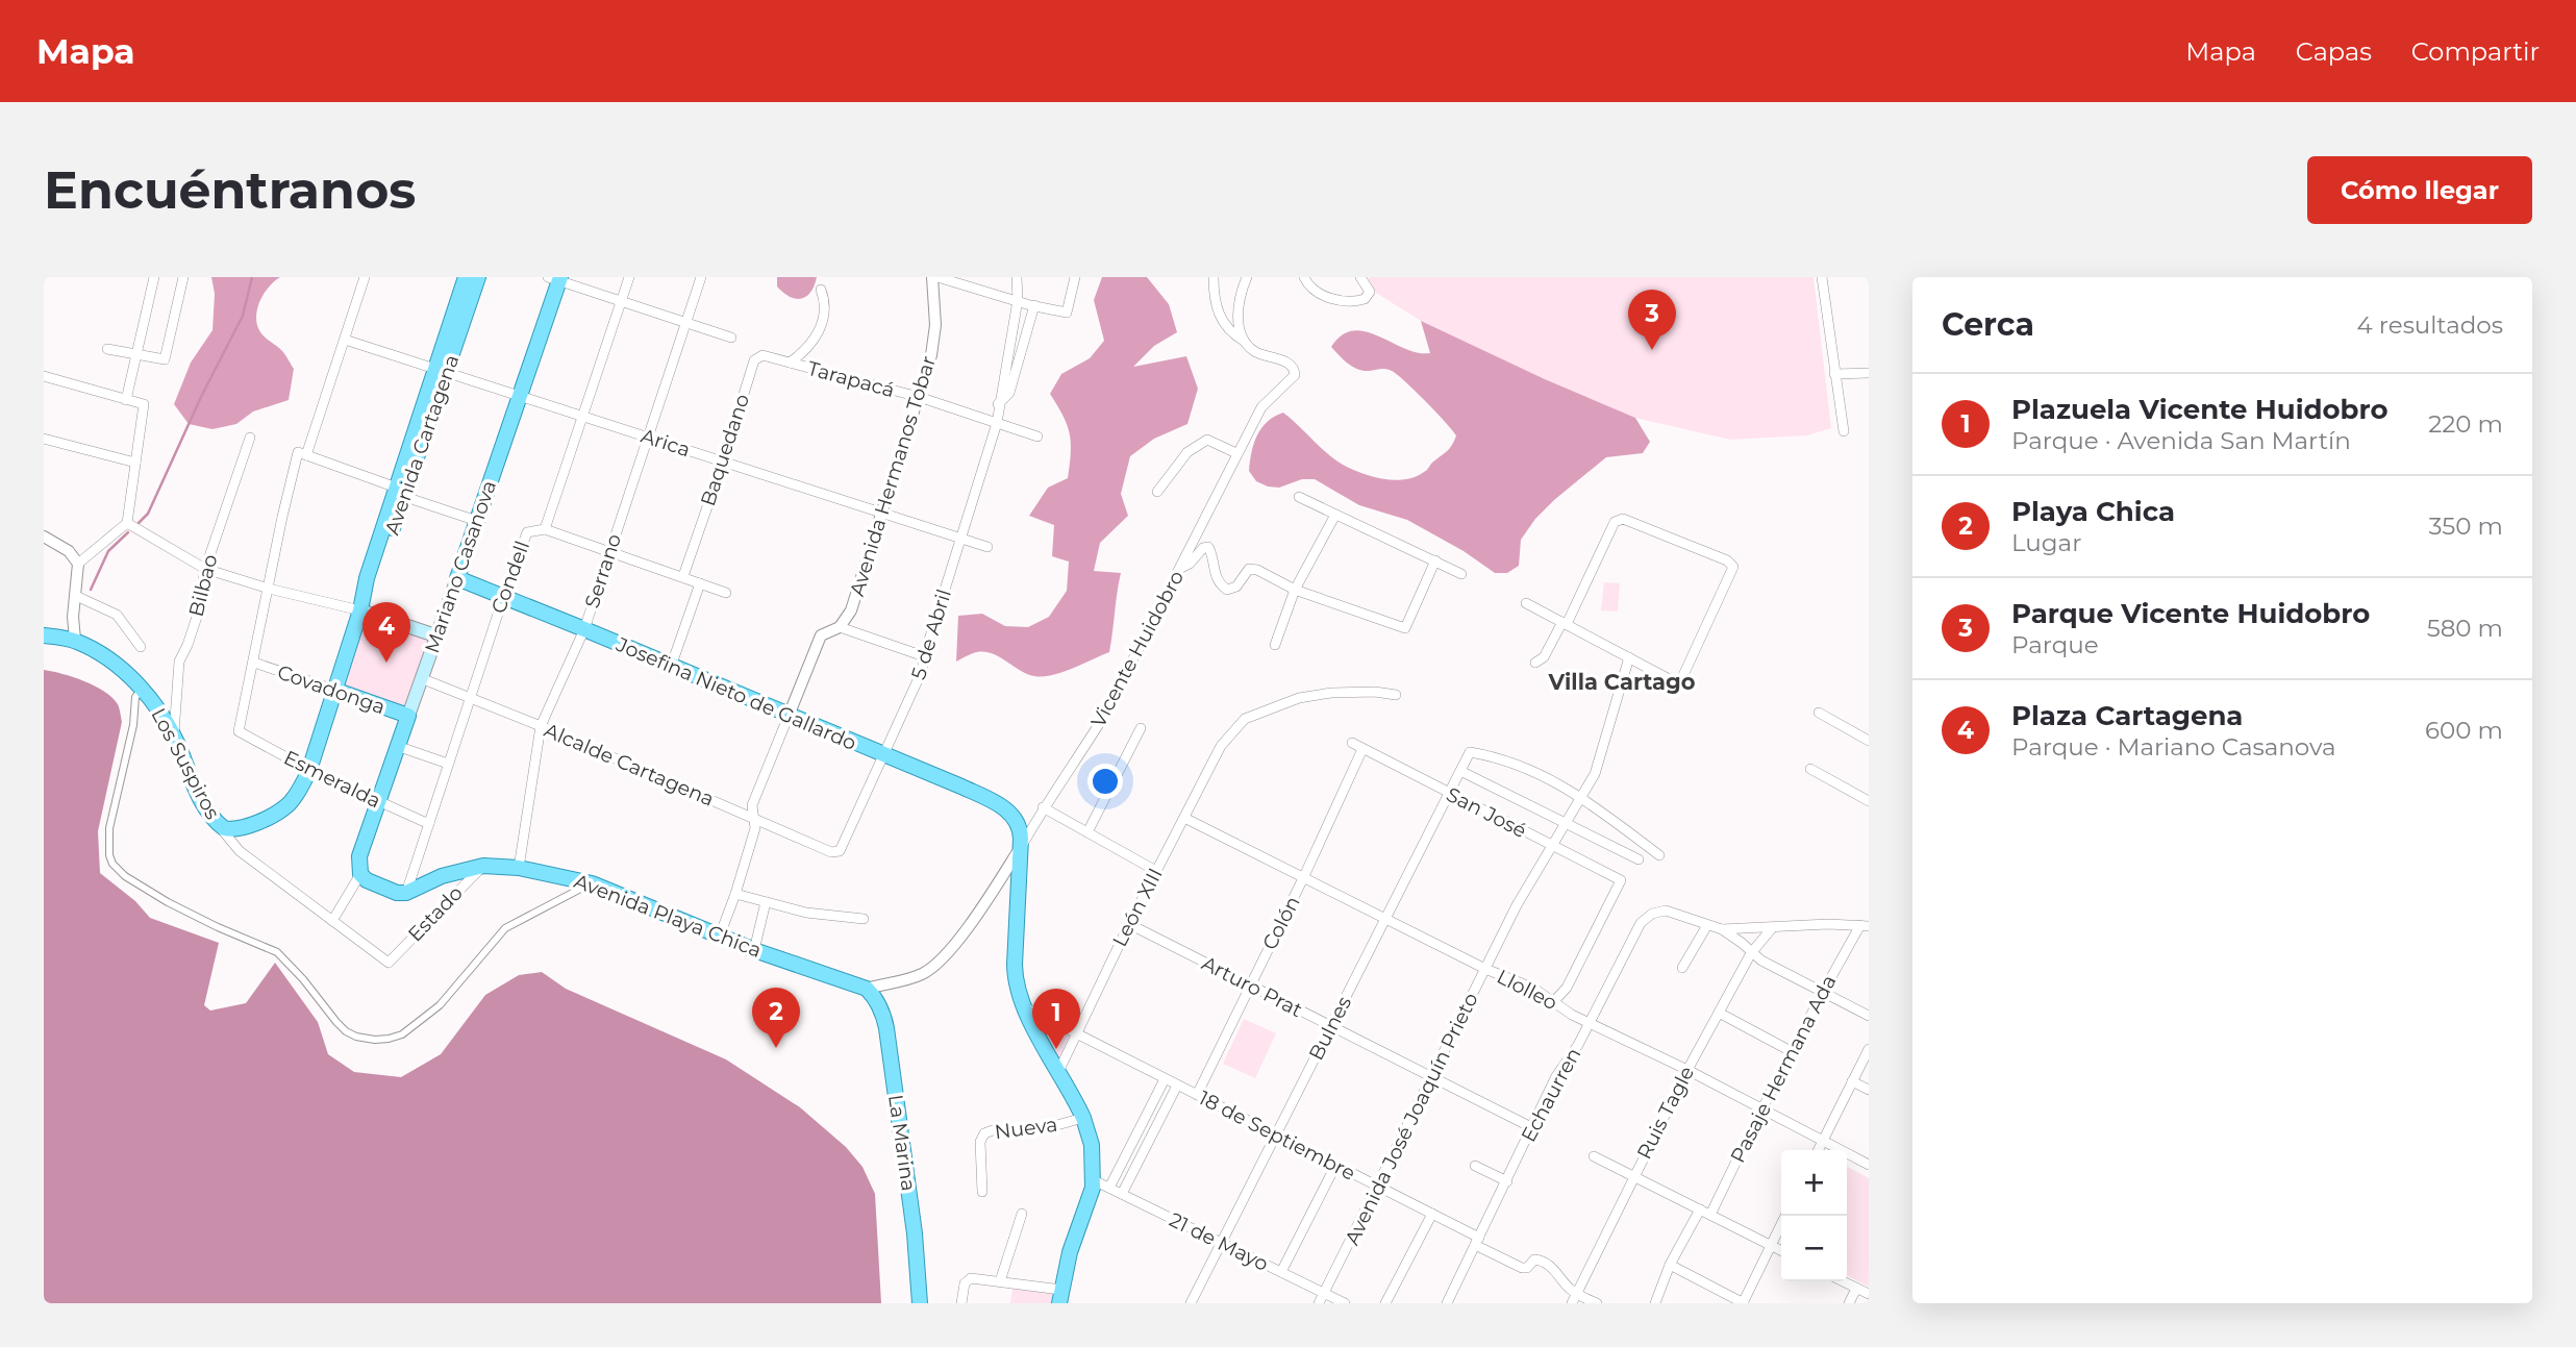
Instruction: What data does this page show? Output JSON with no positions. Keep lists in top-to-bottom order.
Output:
{
  "streets": {
    "main road": [
      "Avenida Cartagena",
      "Mariano Casanova",
      "Covadonga",
      "Josefina Nieto de Gallardo",
      "Los Suspiros",
      "Avenida Playa Chica",
      "La Marina"
    ],
    "street": [
      "Tarapacá",
      "Arica",
      "Baquedano",
      "Avenida Hermanos Tobar",
      "Serrano",
      "Condell",
      "Bilbao",
      "5 de Abril",
      "Vicente Huidobro",
      "Alcalde Cartagena",
      "Esmeralda",
      "San José",
      "León XIII",
      "Estado",
      "Colón",
      "Arturo Prat",
      "Llolleo",
      "Bulnes",
      "Pasaje Hermana Ada",
      "Echaurren",
      "Ruis Tagle",
      "Avenida José Joaquín Prieto",
      "Nueva",
      "18 de Septiembre",
      "21 de Mayo"
    ]
  },
  "crossings": [
    ["Tarapacá", "Baquedano"],
    ["Tarapacá", "Avenida Hermanos Tobar"],
    ["Tarapacá", "5 de Abril"],
    ["Arica", "Avenida Cartagena"],
    ["Arica", "Baquedano"],
    ["Arica", "Avenida Hermanos Tobar"],
    ["Arica", "Mariano Casanova"],
    ["Arica", "Serrano"],
    ["Arica", "Condell"],
    ["Arica", "5 de Abril"],
    ["Avenida Cartagena", "Covadonga"],
    ["Avenida Cartagena", "Los Suspiros"],
    ["Avenida Cartagena", "Esmeralda"],
    ["Avenida Hermanos Tobar", "Josefina Nieto de Gallardo"],
    ["Mariano Casanova", "Covadonga"],
    ["Mariano Casanova", "Josefina Nieto de Gallardo"],
    ["Mariano Casanova", "Alcalde Cartagena"],
    ["Mariano Casanova", "Esmeralda"],
    ["Serrano", "Josefina Nieto de Gallardo"],
    ["Serrano", "Alcalde Cartagena"],
    ["Serrano", "Avenida Playa Chica"],
    ["Condell", "Josefina Nieto de Gallardo"],
    ["Condell", "Alcalde Cartagena"],
    ["Condell", "Esmeralda"],
    ["Condell", "Avenida Playa Chica"],
    ["Bilbao", "Los Suspiros"],
    ["5 de Abril", "Josefina Nieto de Gallardo"],
    ["5 de Abril", "Alcalde Cartagena"],
    ["Vicente Huidobro", "Josefina Nieto de Gallardo"],
    ["Vicente Huidobro", "Avenida Playa Chica"],
    ["Vicente Huidobro", "La Marina"],
    ["Covadonga", "Esmeralda"],
    ["Los Suspiros", "Estado"],
    ["San José", "Colón"],
    ["San José", "Llolleo"],
    ["San José", "Bulnes"],
    ["San José", "Avenida José Joaquín Prieto"],
    ["León XIII", "Arturo Prat"],
    ["León XIII", "Llolleo"],
    ["León XIII", "18 de Septiembre"],
    ["Estado", "Avenida Playa Chica"],
    ["Avenida Playa Chica", "La Marina"],
    ["Colón", "Arturo Prat"],
    ["Colón", "Llolleo"],
    ["Colón", "18 de Septiembre"],
    ["Arturo Prat", "Bulnes"],
    ["Arturo Prat", "Echaurren"],
    ["Arturo Prat", "Avenida José Joaquín Prieto"],
    ["Llolleo", "Bulnes"],
    ["Llolleo", "Pasaje Hermana Ada"],
    ["Llolleo", "Echaurren"],
    ["Llolleo", "Ruis Tagle"],
    ["Llolleo", "Avenida José Joaquín Prieto"],
    ["Bulnes", "Avenida José Joaquín Prieto"],
    ["Bulnes", "18 de Septiembre"],
    ["Bulnes", "21 de Mayo"],
    ["Echaurren", "18 de Septiembre"],
    ["Ruis Tagle", "18 de Septiembre"],
    ["Avenida José Joaquín Prieto", "18 de Septiembre"],
    ["Avenida José Joaquín Prieto", "21 de Mayo"]
  ],
  "districts": ["Villa Cartago"],
  "page": {
    "header": "Mapa",
    "nav": ["Mapa", "Capas", "Compartir"],
    "buttons": "Cómo llegar",
    "title": "Encuéntranos",
    "heading": ["Cerca", "4 resultados"],
    "pins": [
      "3",
      "4",
      "2",
      "1"
    ],
    "list": [
      {
        "mark": "1",
        "name": "Plazuela Vicente Huidobro",
        "note": "Parque · Avenida San Martín",
        "value": "220 m"
      },
      {
        "mark": "2",
        "name": "Playa Chica",
        "note": "Lugar",
        "value": "350 m"
      },
      {
        "mark": "3",
        "name": "Parque Vicente Huidobro",
        "note": "Parque",
        "value": "580 m"
      },
      {
        "mark": "4",
        "name": "Plaza Cartagena",
        "note": "Parque · Mariano Casanova",
        "value": "600 m"
      }
    ],
    "map_buttons": ["+", "−"]
  }
}
